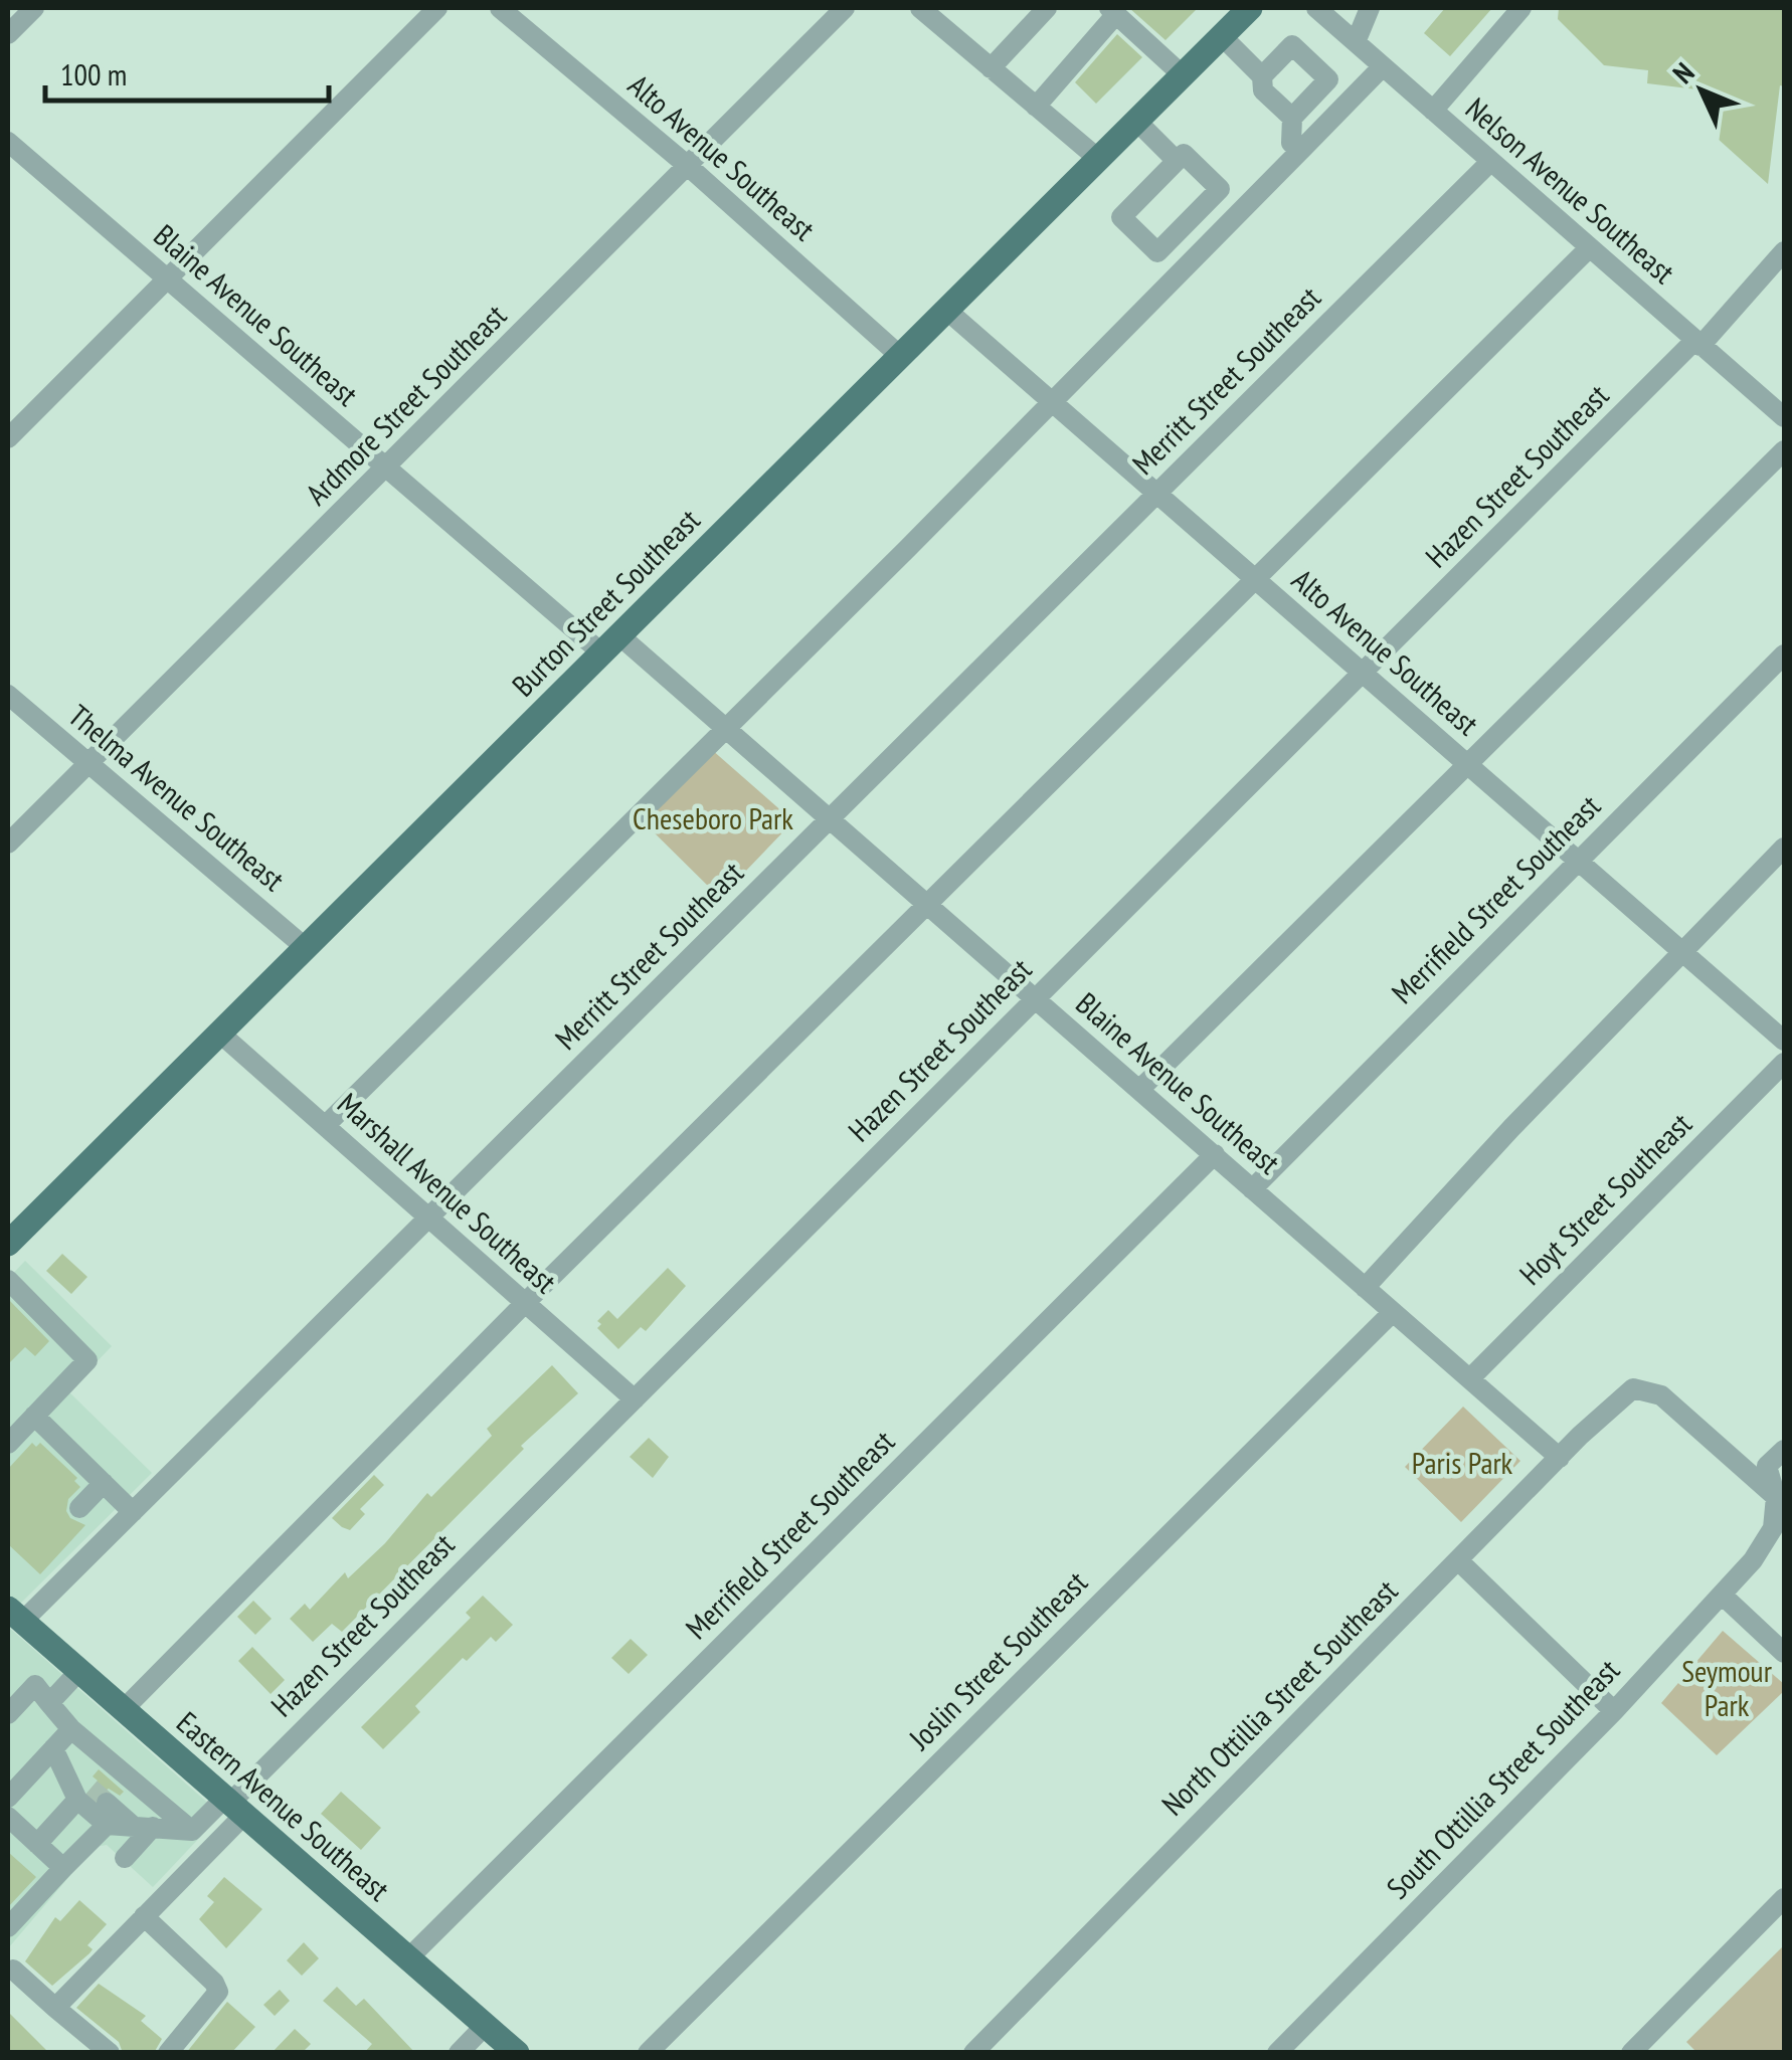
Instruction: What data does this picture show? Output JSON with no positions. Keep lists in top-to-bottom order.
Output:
{
  "streets": {
    "main road": ["Burton Street Southeast", "Eastern Avenue Southeast"],
    "street": [
      "Alto Avenue Southeast",
      "Nelson Avenue Southeast",
      "Blaine Avenue Southeast",
      "Merritt Street Southeast",
      "Ardmore Street Southeast",
      "Hazen Street Southeast",
      "Thelma Avenue Southeast",
      "Merrifield Street Southeast",
      "Marshall Avenue Southeast",
      "Hoyt Street Southeast",
      "Joslin Street Southeast",
      "North Ottillia Street Southeast",
      "South Ottillia Street Southeast"
    ]
  },
  "crossings": [
    ["Alto Avenue Southeast", "Merritt Street Southeast"],
    ["Alto Avenue Southeast", "Ardmore Street Southeast"],
    ["Alto Avenue Southeast", "Hazen Street Southeast"],
    ["Alto Avenue Southeast", "Burton Street Southeast"],
    ["Alto Avenue Southeast", "Merrifield Street Southeast"],
    ["Nelson Avenue Southeast", "Merritt Street Southeast"],
    ["Nelson Avenue Southeast", "Hazen Street Southeast"],
    ["Blaine Avenue Southeast", "Merritt Street Southeast"],
    ["Blaine Avenue Southeast", "Ardmore Street Southeast"],
    ["Blaine Avenue Southeast", "Hazen Street Southeast"],
    ["Blaine Avenue Southeast", "Burton Street Southeast"],
    ["Blaine Avenue Southeast", "Merrifield Street Southeast"],
    ["Blaine Avenue Southeast", "Hoyt Street Southeast"],
    ["Blaine Avenue Southeast", "Joslin Street Southeast"],
    ["Blaine Avenue Southeast", "North Ottillia Street Southeast"],
    ["Merritt Street Southeast", "Marshall Avenue Southeast"],
    ["Merritt Street Southeast", "Eastern Avenue Southeast"],
    ["Ardmore Street Southeast", "Thelma Avenue Southeast"],
    ["Hazen Street Southeast", "Marshall Avenue Southeast"],
    ["Hazen Street Southeast", "Eastern Avenue Southeast"],
    ["Burton Street Southeast", "Thelma Avenue Southeast"],
    ["Burton Street Southeast", "Marshall Avenue Southeast"],
    ["Merrifield Street Southeast", "Eastern Avenue Southeast"],
    ["North Ottillia Street Southeast", "South Ottillia Street Southeast"]
  ],
  "parks": ["Cheseboro Park", "Paris Park", "Seymour Park"],
  "scale_bar": "100 m",
  "north": "top left"
}
